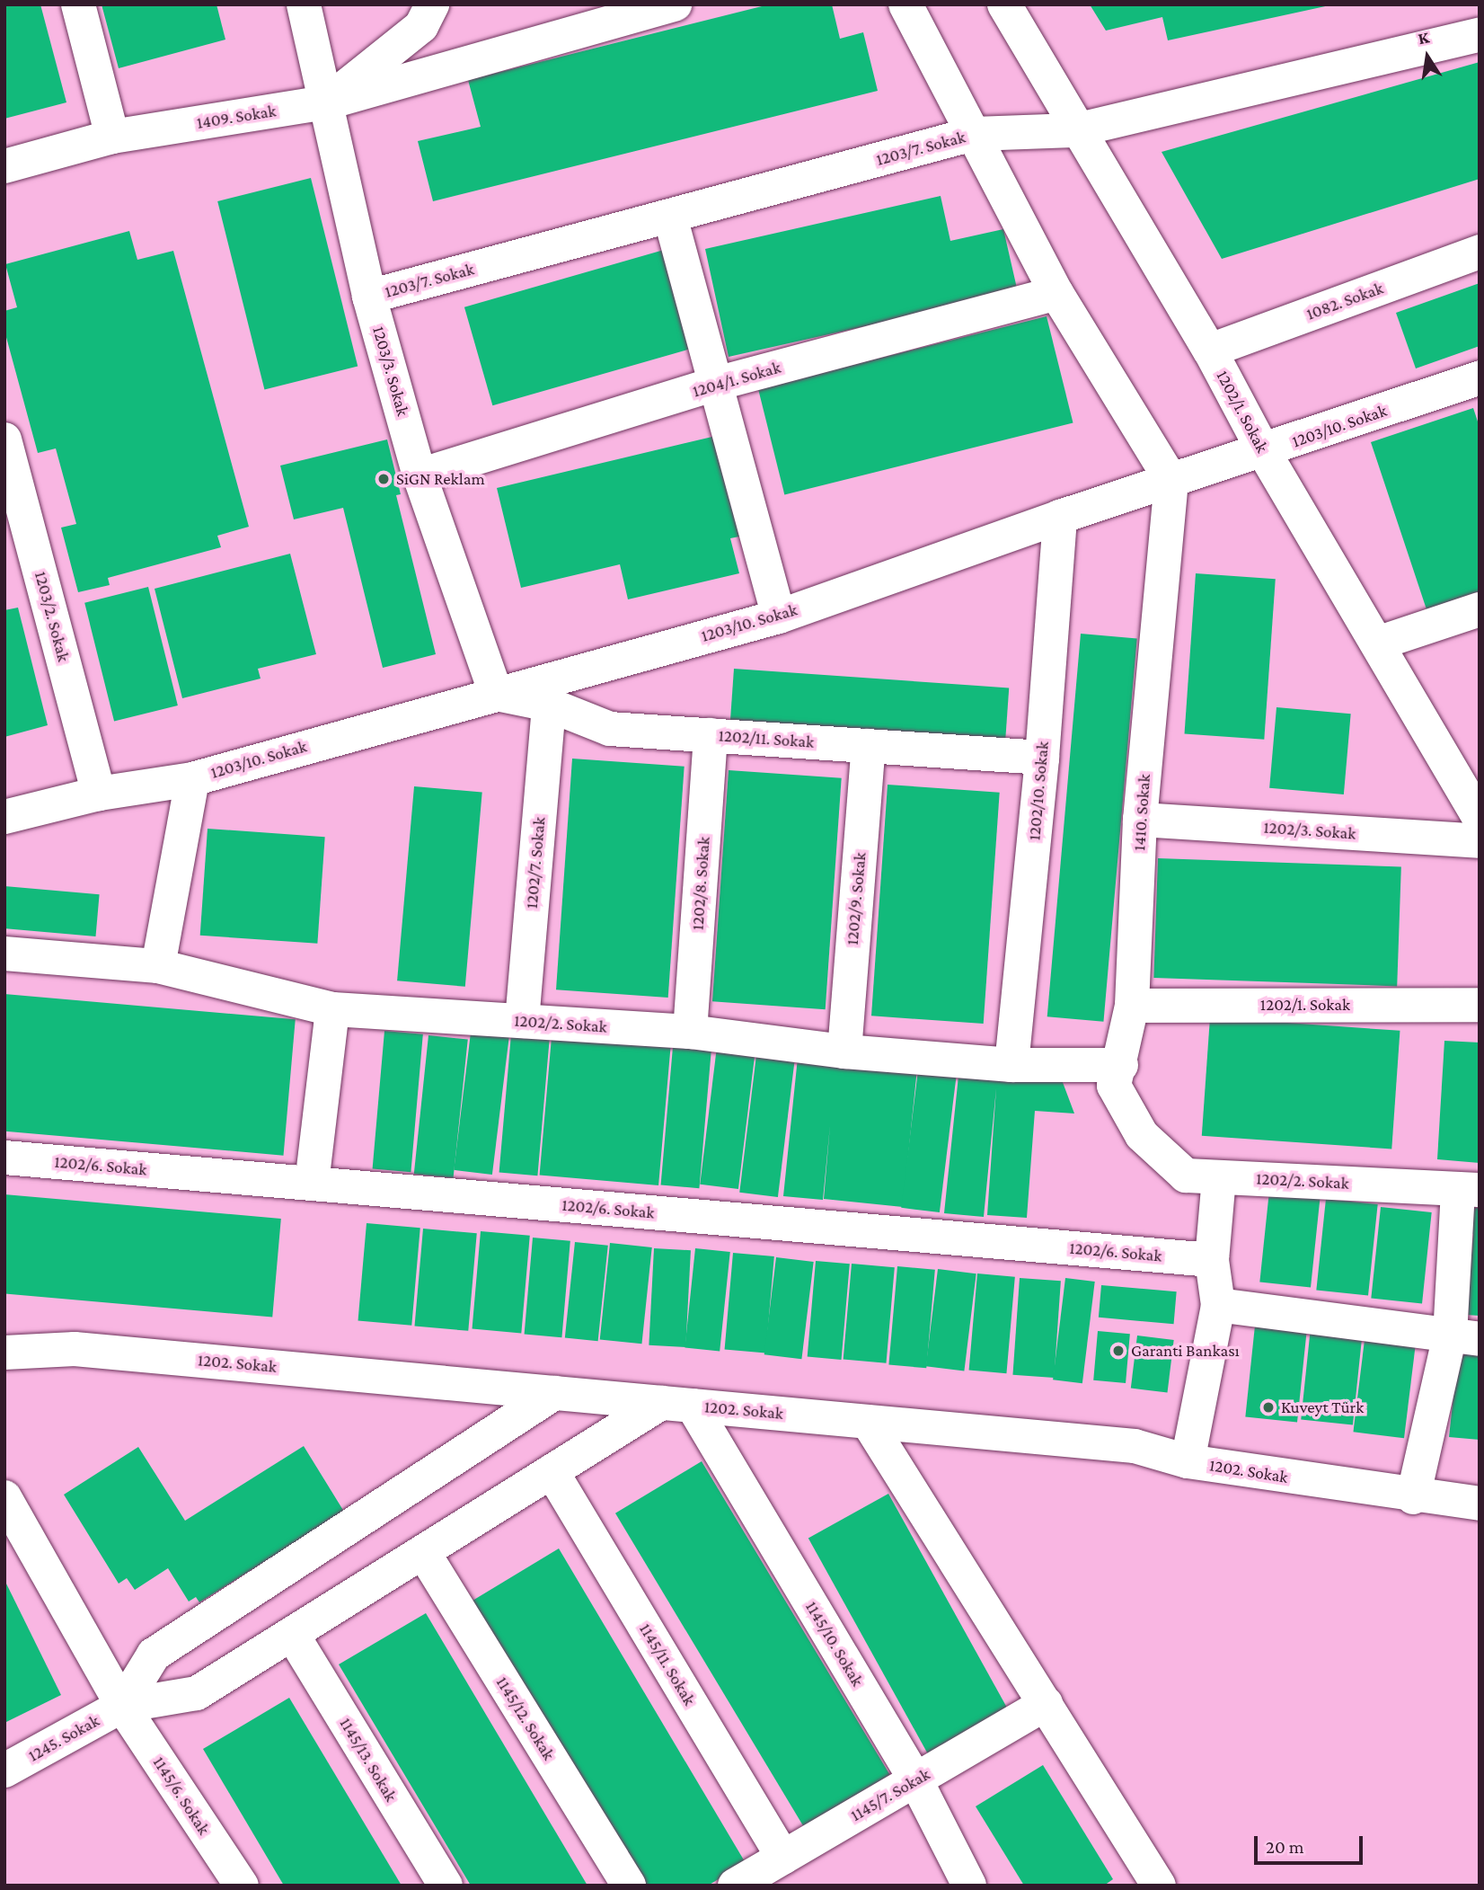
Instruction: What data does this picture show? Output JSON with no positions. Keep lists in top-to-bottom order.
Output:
{
  "streets": {
    "street": [
      "1409. Sokak",
      "1203/7. Sokak",
      "1082. Sokak",
      "1203/3. Sokak",
      "1204/1. Sokak",
      "1202/1. Sokak",
      "1203/10. Sokak",
      "1203/2. Sokak",
      "1202/11. Sokak",
      "1202/10. Sokak",
      "1410. Sokak",
      "1202/3. Sokak",
      "1202/7. Sokak",
      "1202/8. Sokak",
      "1202/9. Sokak",
      "1202/2. Sokak",
      "1202/6. Sokak",
      "1202. Sokak",
      "1145/10. Sokak",
      "1145/11. Sokak",
      "1145/12. Sokak",
      "1245. Sokak",
      "1145/13. Sokak",
      "1145/7. Sokak",
      "1145/6. Sokak"
    ]
  },
  "crossings": [
    ["1409. Sokak", "1203/3. Sokak"],
    ["1203/7. Sokak", "1203/3. Sokak"],
    ["1203/7. Sokak", "1202/1. Sokak"],
    ["1082. Sokak", "1202/1. Sokak"],
    ["1203/3. Sokak", "1204/1. Sokak"],
    ["1203/3. Sokak", "1203/10. Sokak"],
    ["1203/3. Sokak", "1202/11. Sokak"],
    ["1202/1. Sokak", "1203/10. Sokak"],
    ["1202/1. Sokak", "1410. Sokak"],
    ["1202/1. Sokak", "1202/3. Sokak"],
    ["1203/10. Sokak", "1203/2. Sokak"],
    ["1203/10. Sokak", "1202/11. Sokak"],
    ["1203/10. Sokak", "1202/10. Sokak"],
    ["1203/10. Sokak", "1410. Sokak"],
    ["1202/11. Sokak", "1202/10. Sokak"],
    ["1202/11. Sokak", "1202/7. Sokak"],
    ["1202/11. Sokak", "1202/8. Sokak"],
    ["1202/11. Sokak", "1202/9. Sokak"],
    ["1202/10. Sokak", "1202/2. Sokak"],
    ["1410. Sokak", "1202/3. Sokak"],
    ["1410. Sokak", "1202/2. Sokak"],
    ["1202/7. Sokak", "1202/2. Sokak"],
    ["1202/8. Sokak", "1202/2. Sokak"],
    ["1202/9. Sokak", "1202/2. Sokak"],
    ["1202. Sokak", "1145/10. Sokak"],
    ["1145/10. Sokak", "1145/7. Sokak"],
    ["1145/11. Sokak", "1145/7. Sokak"],
    ["1245. Sokak", "1145/6. Sokak"]
  ],
  "places": ["SiGN Reklam", "Garanti Bankası", "Kuveyt Türk"],
  "scale_bar": "20 m",
  "north": "top"
}
